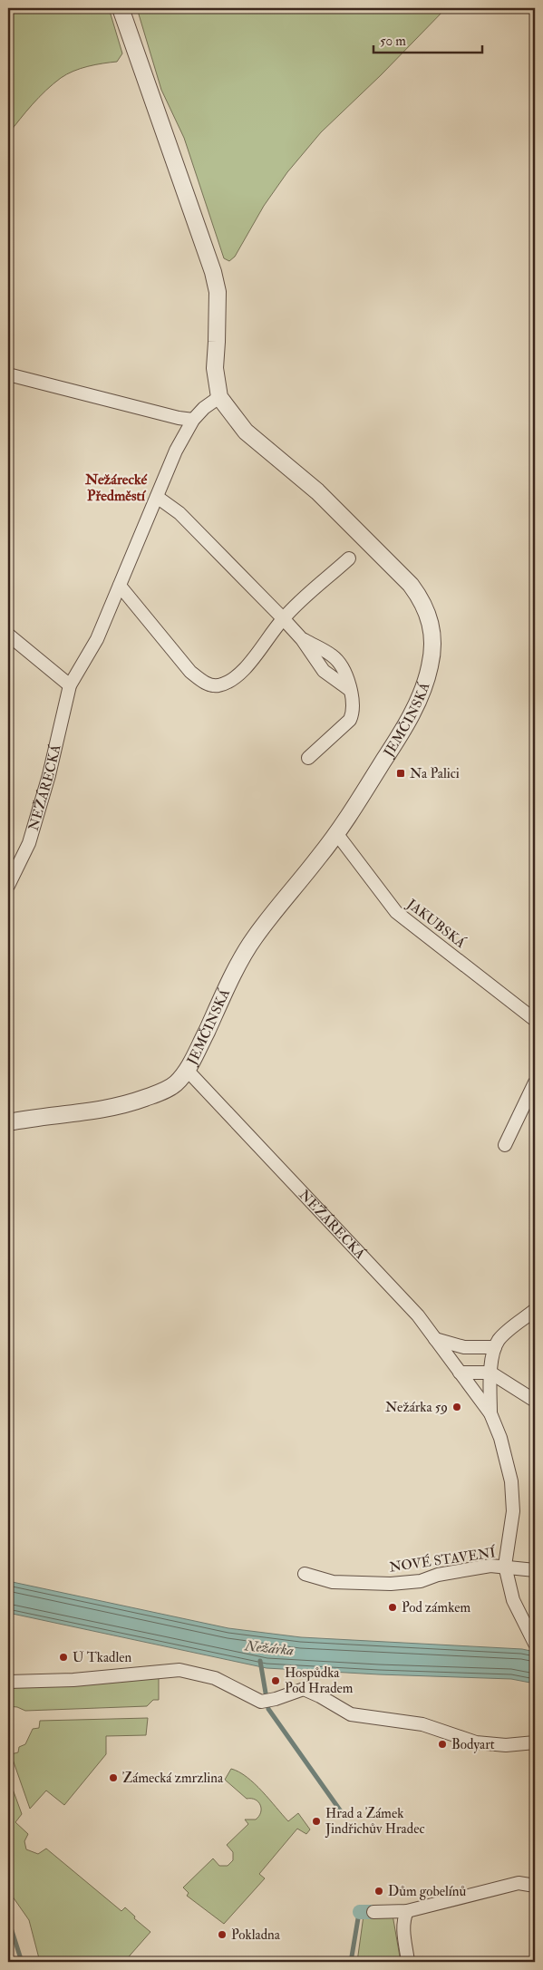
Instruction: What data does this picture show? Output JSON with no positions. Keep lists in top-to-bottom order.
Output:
{
  "streets": {
    "street": [
      "JEMČINSKÁ",
      "NEŽÁRECKÁ",
      "JAKUBSKÁ",
      "NOVÉ STAVENÍ"
    ]
  },
  "crossings": [
    ["JEMČINSKÁ", "NEŽÁRECKÁ"],
    ["JEMČINSKÁ", "JAKUBSKÁ"],
    ["NEŽÁRECKÁ", "NOVÉ STAVENÍ"]
  ],
  "districts": ["Nežárecké Předměstí"],
  "water": ["Nežárka"],
  "places": {
    "transit": ["Na Palici"],
    "other": [
      "Nežárka 59",
      "Pod zámkem",
      "U Tkadlen",
      "Hospůdka Pod Hradem",
      "Bodyart",
      "Zámecká zmrzlina",
      "Hrad a Zámek Jindřichův Hradec",
      "Dům gobelínů",
      "Pokladna"
    ]
  },
  "scale_bar": "50 m"
}
